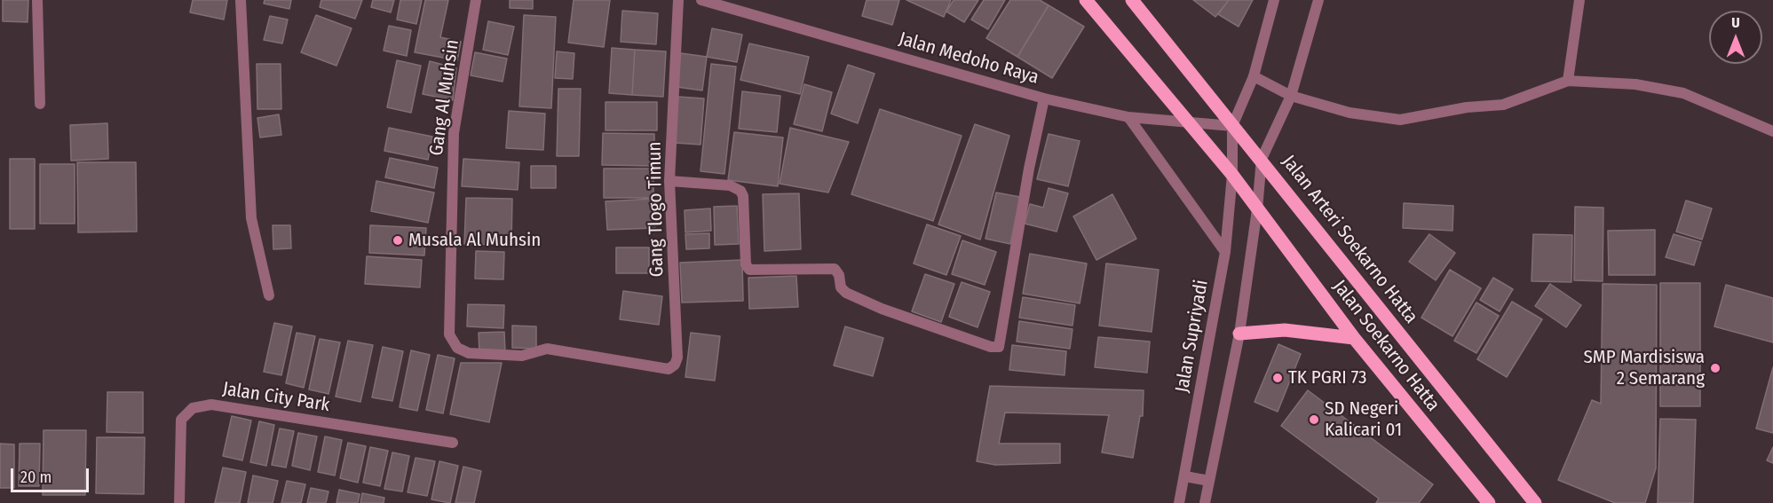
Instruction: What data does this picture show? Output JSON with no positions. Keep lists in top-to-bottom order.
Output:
{
  "streets": {
    "main road": ["Jalan Arteri Soekarno Hatta", "Jalan Soekarno Hatta"],
    "street": [
      "Jalan Medoho Raya",
      "Gang Al Muhsin",
      "Gang Tlogo Timun",
      "Jalan Supriyadi",
      "Jalan City Park"
    ]
  },
  "crossings": [
    ["Jalan Medoho Raya", "Jalan Arteri Soekarno Hatta"],
    ["Jalan Medoho Raya", "Jalan Supriyadi"],
    ["Gang Al Muhsin", "Gang Tlogo Timun"],
    ["Jalan Arteri Soekarno Hatta", "Jalan Supriyadi"]
  ],
  "places": [
    "Musala Al Muhsin",
    "SMP Mardisiswa 2 Semarang",
    "TK PGRI 73",
    "SD Negeri Kalicari 01"
  ],
  "scale_bar": "20 m",
  "north": "top"
}
